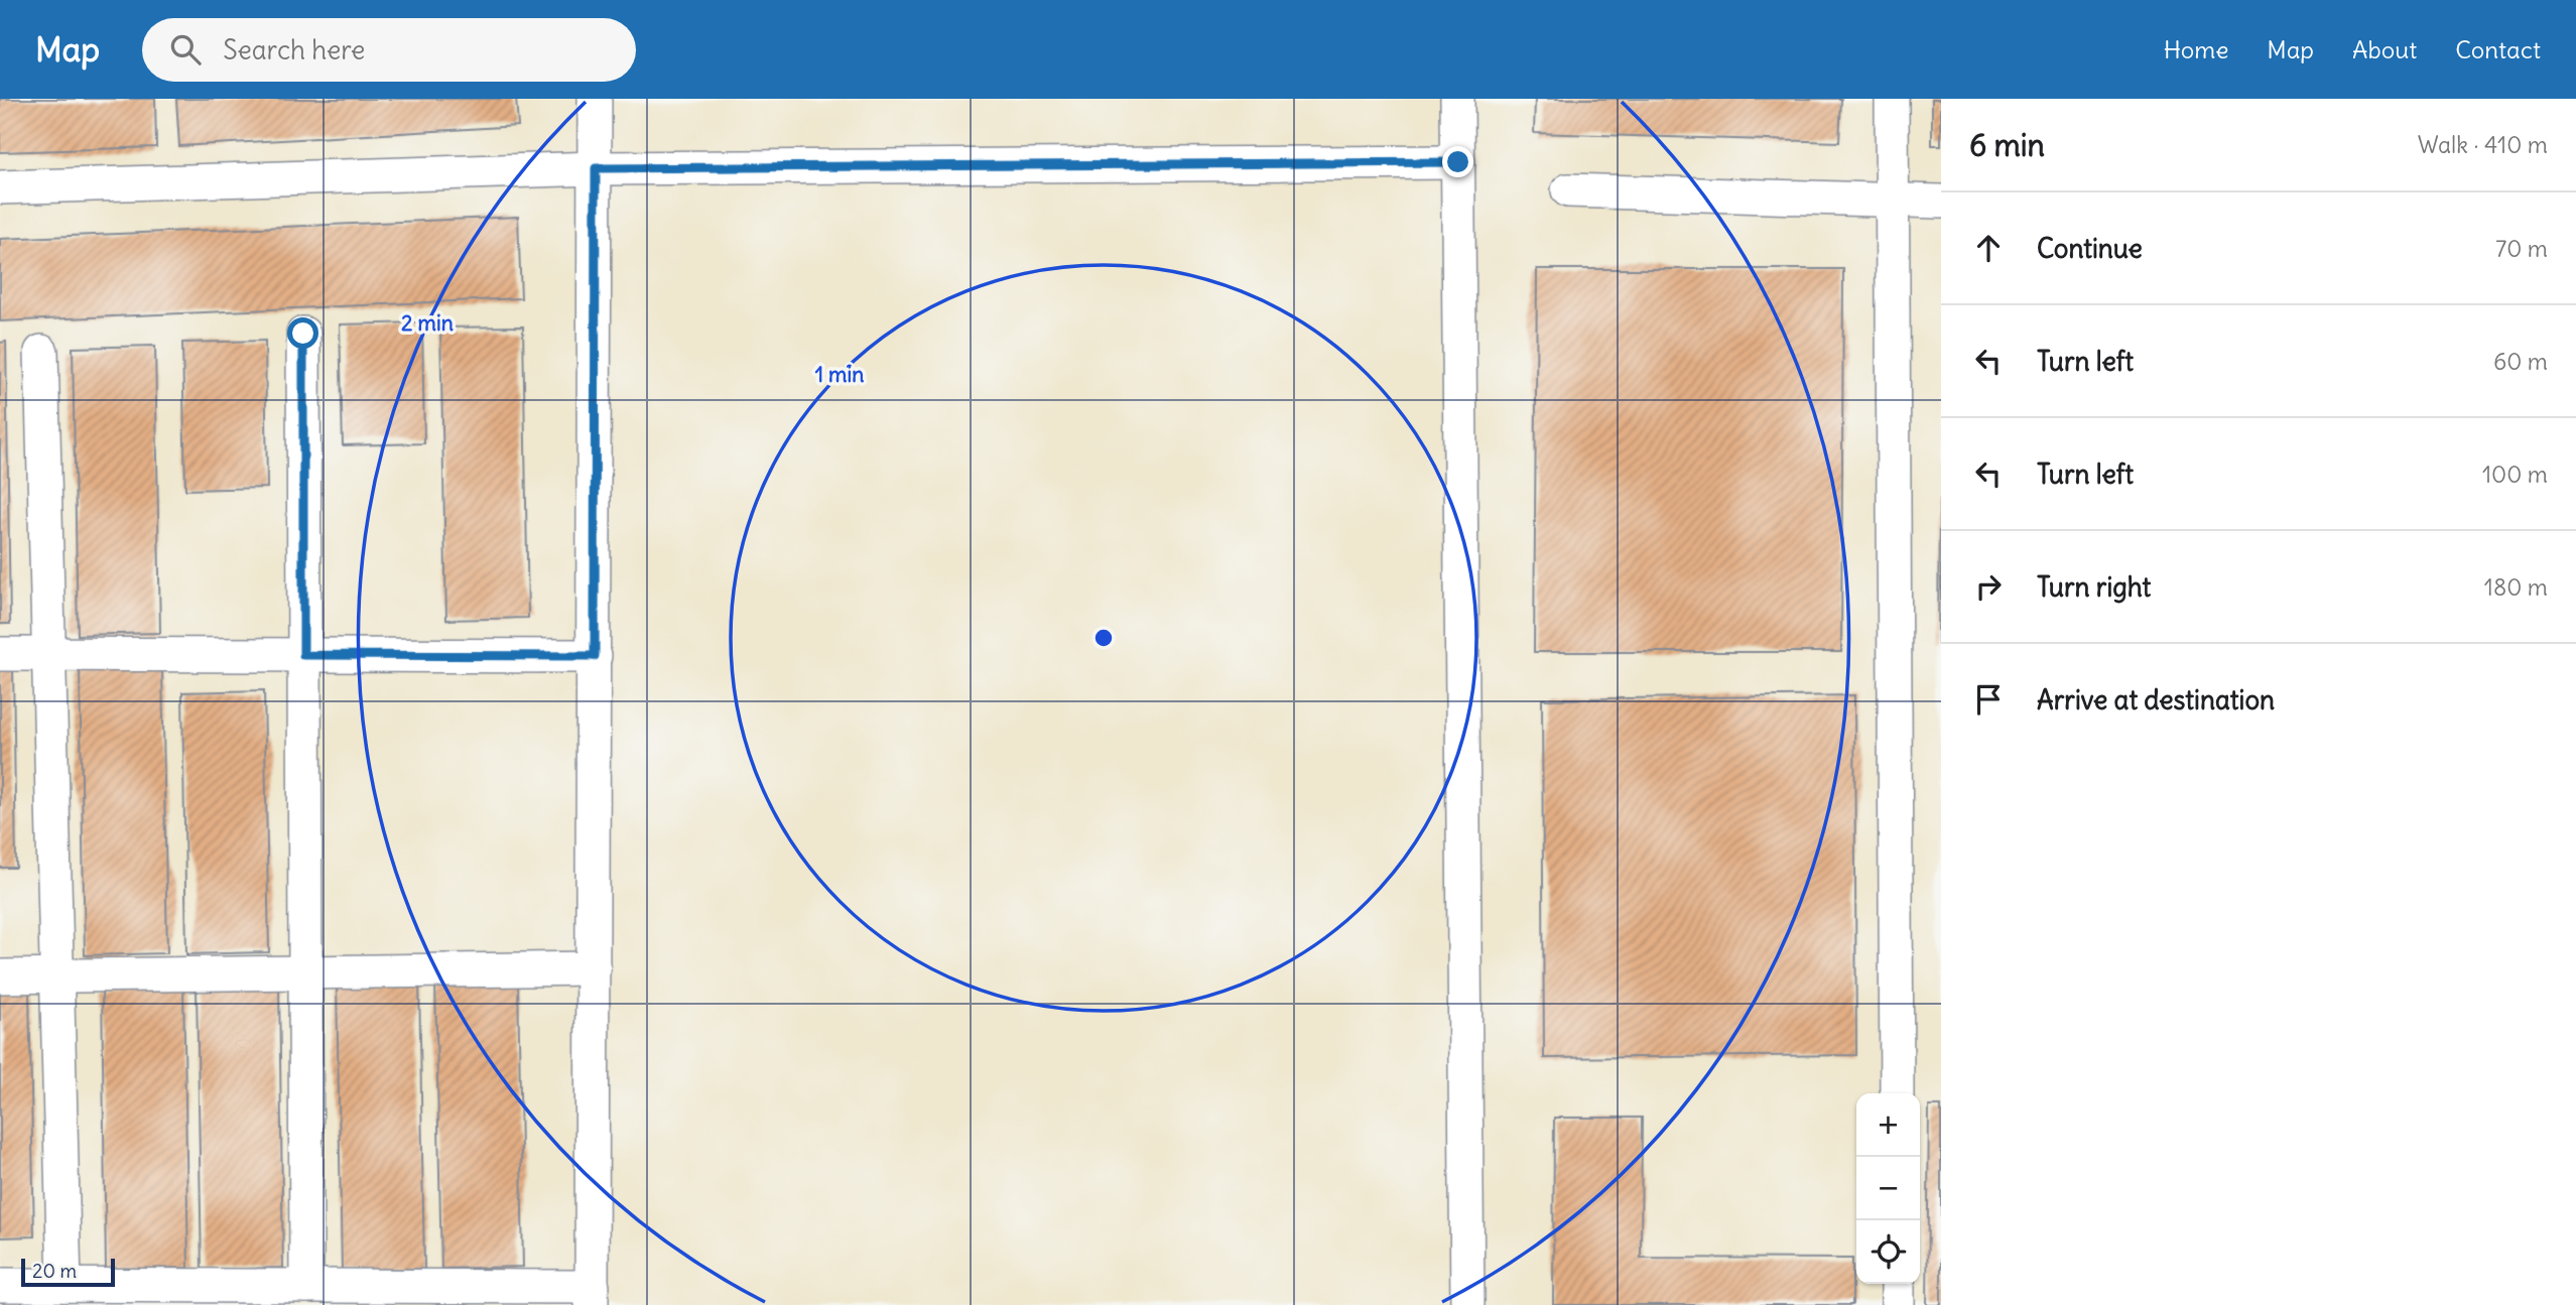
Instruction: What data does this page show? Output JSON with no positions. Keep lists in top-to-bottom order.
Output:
{
  "scale_bar": "20 m",
  "page": {
    "header": "Map",
    "search": "Search here",
    "nav": [
      "Home",
      "Map",
      "About",
      "Contact"
    ],
    "heading": ["6 min", "Walk · 410 m"],
    "list": [
      ["Continue", "70 m"],
      ["Turn left", "60 m"],
      ["Turn left", "100 m"],
      ["Turn right", "180 m"],
      "Arrive at destination"
    ],
    "map_buttons": ["+", "−"],
    "scale": "20 m"
  },
  "rings": ["2 min", "1 min"]
}
